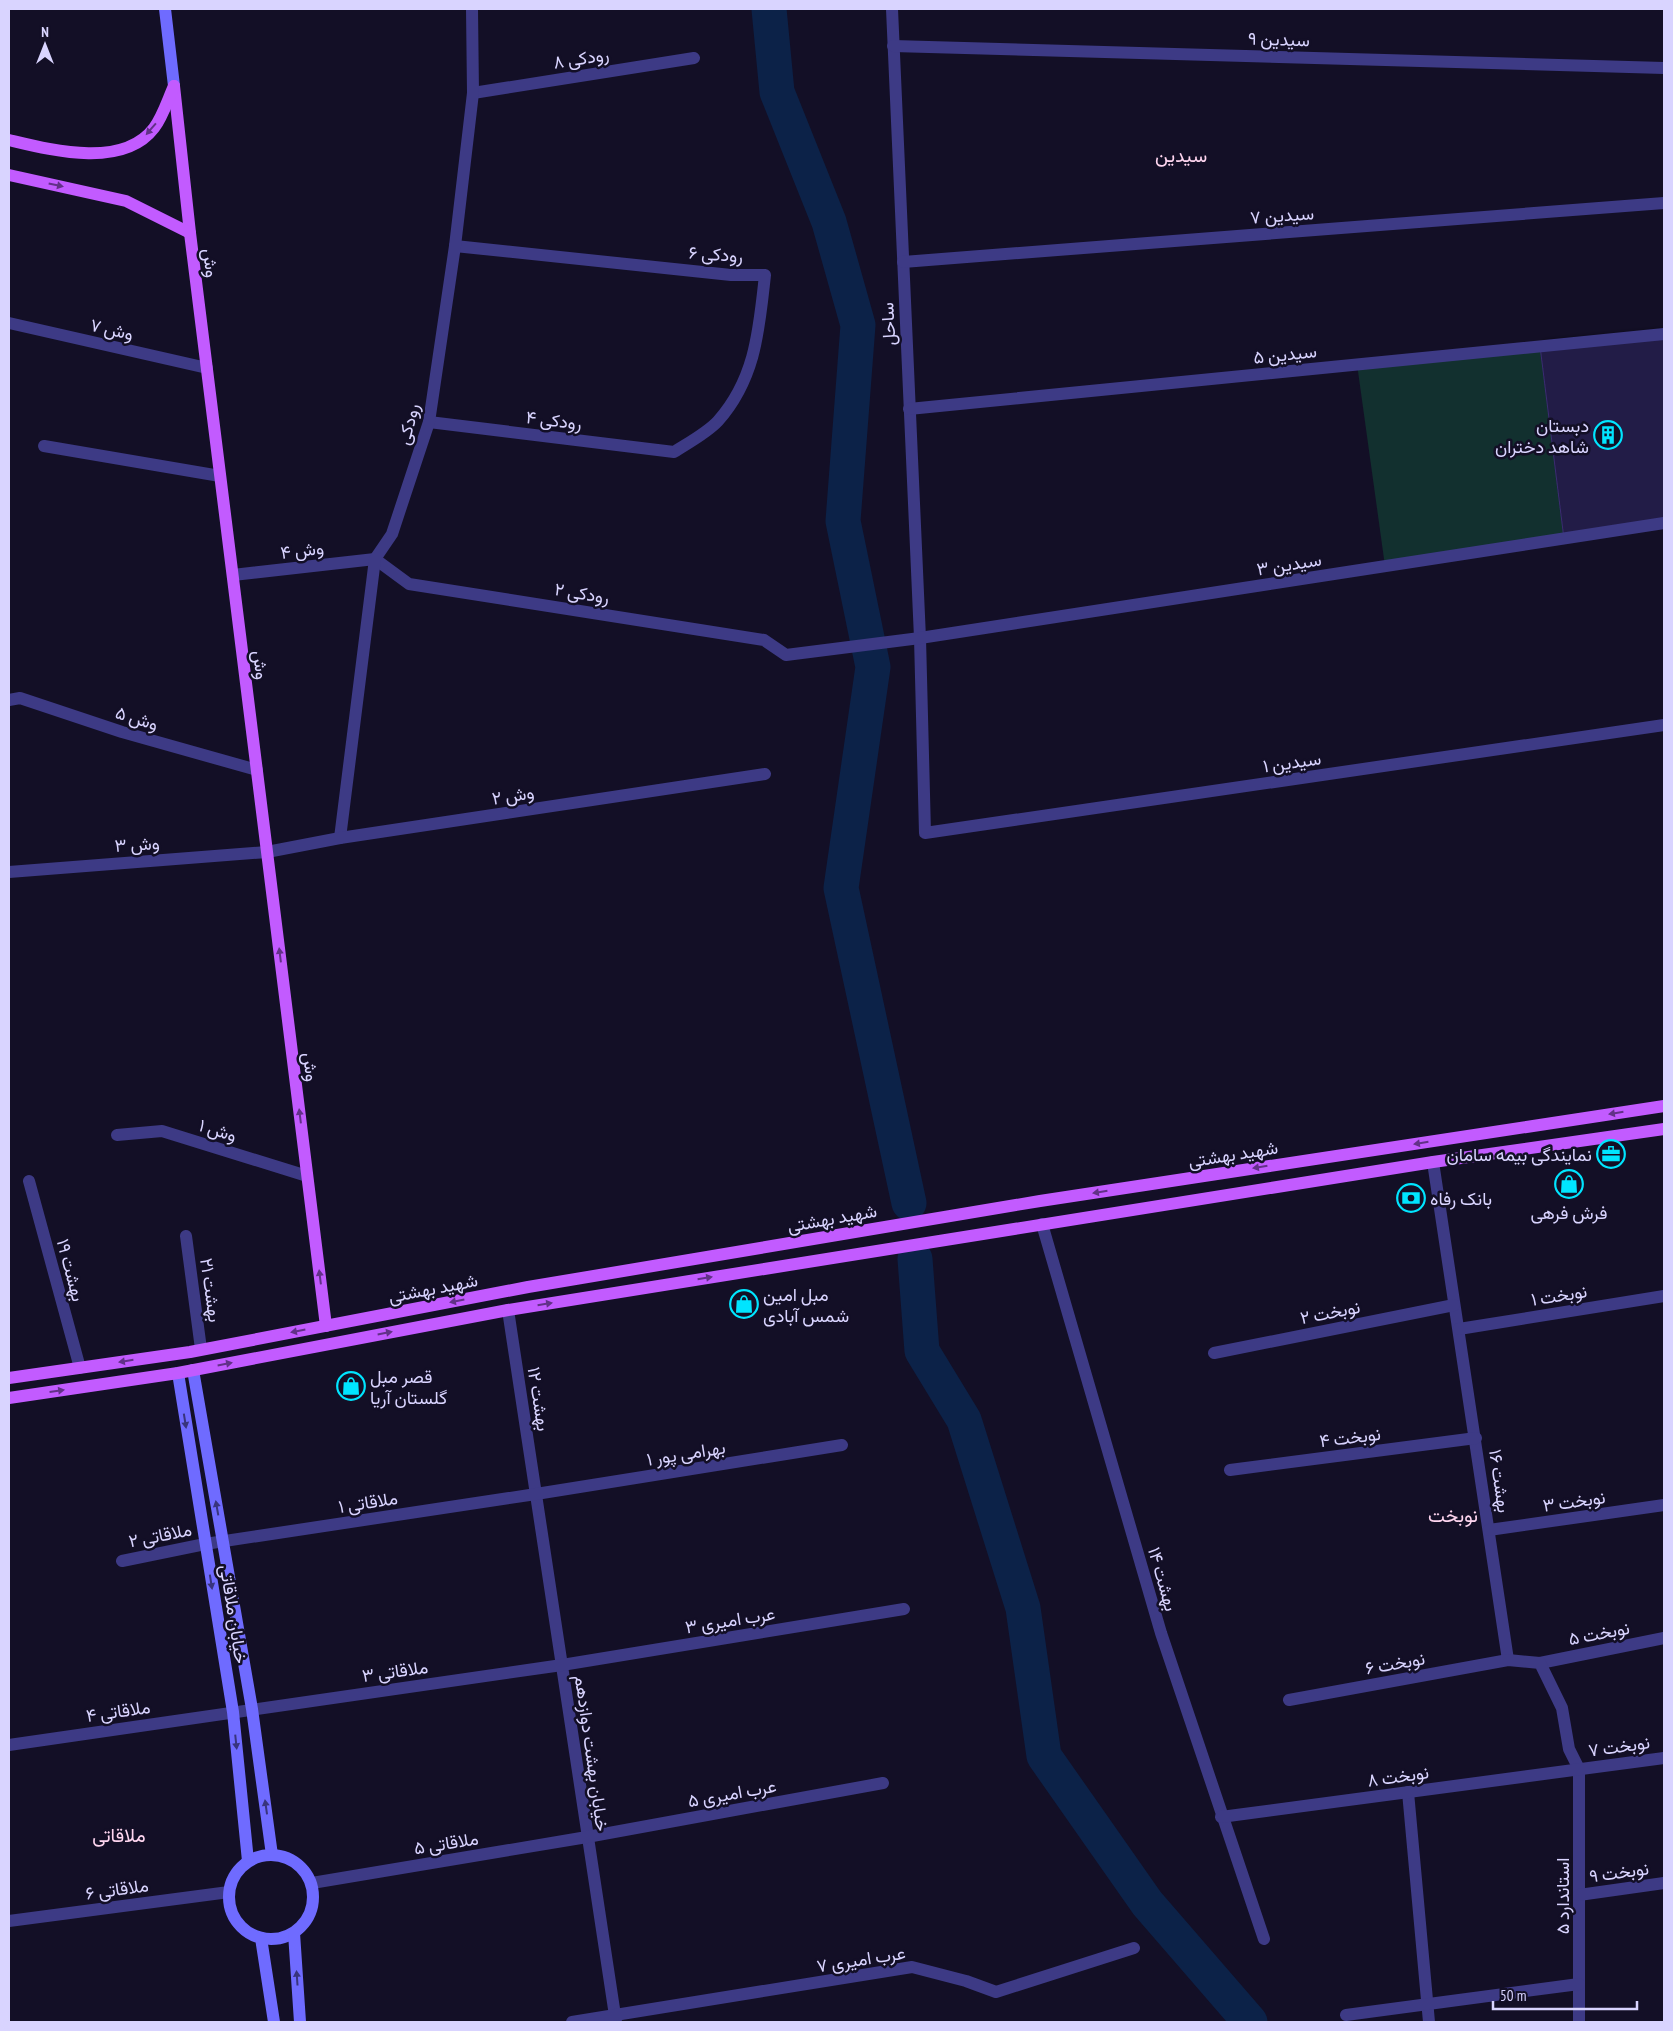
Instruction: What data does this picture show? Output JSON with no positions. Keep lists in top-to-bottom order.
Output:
{
  "streets": {
    "main road": ["وش", "شهید بهشتی", "خیابان ملاقاتی"],
    "street": [
      "۹ سیدین",
      "رودکی ۸",
      "سیدین ۷",
      "رودکی ۶",
      "ساحل",
      "وش ۷",
      "سیدین ۵",
      "رودکی ۴",
      "رودکی",
      "وش ۴",
      "سیدین ۳",
      "رودکی ۲",
      "وش ۵",
      "سیدین ۱",
      "وش ۲",
      "وش ۳",
      "وش ۱",
      "بهشت ۱۹",
      "بهشت ۲۱",
      "۱ نوبخت",
      "۲ نوبخت",
      "۱۲ بهشت",
      "۴ نوبخت",
      "۱ بهرامی پور",
      "۱۶ بهشت",
      "۳ نوبخت",
      "ملاقاتی ۱",
      "۲ ملاقاتی",
      "بهشت ۱۴",
      "۳ عرب امیری",
      "۵ نوبخت",
      "نوبخت ۶",
      "ملاقاتی ۳",
      "ملاقاتی ۴",
      "۷ نوبخت",
      "خیابان بهشت دوازدهم",
      "۸ نوبخت",
      "۵ عرب امیری",
      "ملاقاتی ۵",
      "۹ نوبخت",
      "۶ ملاقاتی",
      "۵ استاندارد",
      "۷ عرب امیری"
    ]
  },
  "crossings": [
    ["۹ سیدین", "ساحل"],
    ["رودکی ۸", "رودکی"],
    ["سیدین ۷", "ساحل"],
    ["رودکی ۶", "رودکی ۴"],
    ["رودکی ۶", "رودکی"],
    ["وش", "وش ۷"],
    ["وش", "وش ۴"],
    ["وش", "وش ۵"],
    ["وش", "وش ۲"],
    ["وش", "وش ۳"],
    ["وش", "وش ۱"],
    ["وش", "شهید بهشتی"],
    ["ساحل", "سیدین ۵"],
    ["ساحل", "سیدین ۳"],
    ["ساحل", "سیدین ۱"],
    ["رودکی ۴", "رودکی"],
    ["رودکی", "وش ۴"],
    ["رودکی", "رودکی ۲"],
    ["رودکی", "وش ۲"],
    ["وش ۴", "رودکی ۲"],
    ["سیدین ۳", "رودکی ۲"],
    ["وش ۲", "وش ۳"],
    ["شهید بهشتی", "بهشت ۱۹"],
    ["شهید بهشتی", "بهشت ۲۱"],
    ["شهید بهشتی", "۱۲ بهشت"],
    ["شهید بهشتی", "۱۶ بهشت"],
    ["شهید بهشتی", "بهشت ۱۴"],
    ["شهید بهشتی", "خیابان ملاقاتی"],
    ["۱ نوبخت", "۱۶ بهشت"],
    ["۲ نوبخت", "۱۶ بهشت"],
    ["۱۲ بهشت", "۱ بهرامی پور"],
    ["۱۲ بهشت", "ملاقاتی ۱"],
    ["۱۲ بهشت", "خیابان بهشت دوازدهم"],
    ["۴ نوبخت", "۱۶ بهشت"],
    ["۱ بهرامی پور", "ملاقاتی ۱"],
    ["۱ بهرامی پور", "خیابان بهشت دوازدهم"],
    ["۱۶ بهشت", "۳ نوبخت"],
    ["۱۶ بهشت", "نوبخت ۶"],
    ["ملاقاتی ۱", "۲ ملاقاتی"],
    ["ملاقاتی ۱", "خیابان ملاقاتی"],
    ["ملاقاتی ۱", "خیابان بهشت دوازدهم"],
    ["۲ ملاقاتی", "خیابان ملاقاتی"],
    ["بهشت ۱۴", "۸ نوبخت"],
    ["خیابان ملاقاتی", "ملاقاتی ۳"],
    ["خیابان ملاقاتی", "ملاقاتی ۴"],
    ["خیابان ملاقاتی", "ملاقاتی ۵"],
    ["خیابان ملاقاتی", "۶ ملاقاتی"],
    ["۳ عرب امیری", "ملاقاتی ۳"],
    ["۳ عرب امیری", "خیابان بهشت دوازدهم"],
    ["ملاقاتی ۳", "ملاقاتی ۴"],
    ["ملاقاتی ۳", "خیابان بهشت دوازدهم"],
    ["۷ نوبخت", "۸ نوبخت"],
    ["۷ نوبخت", "۵ استاندارد"],
    ["خیابان بهشت دوازدهم", "۵ عرب امیری"],
    ["خیابان بهشت دوازدهم", "ملاقاتی ۵"],
    ["خیابان بهشت دوازدهم", "۷ عرب امیری"],
    ["۸ نوبخت", "۵ استاندارد"],
    ["۵ عرب امیری", "ملاقاتی ۵"],
    ["ملاقاتی ۵", "۶ ملاقاتی"],
    ["۹ نوبخت", "۵ استاندارد"]
  ],
  "one_way": ["وش"],
  "districts": ["سیدین", "نوبخت", "ملاقاتی"],
  "places": {
    "building": ["دبستان شاهد دختران"],
    "office": ["نمایندگی بیمه سامان"],
    "shop": ["فرش فرهی", "مبل امین شمس آبادی", "قصر مبل گلستان آریا"],
    "bank": ["بانک رفاه"]
  },
  "scale_bar": "50 m",
  "north": "top"
}
